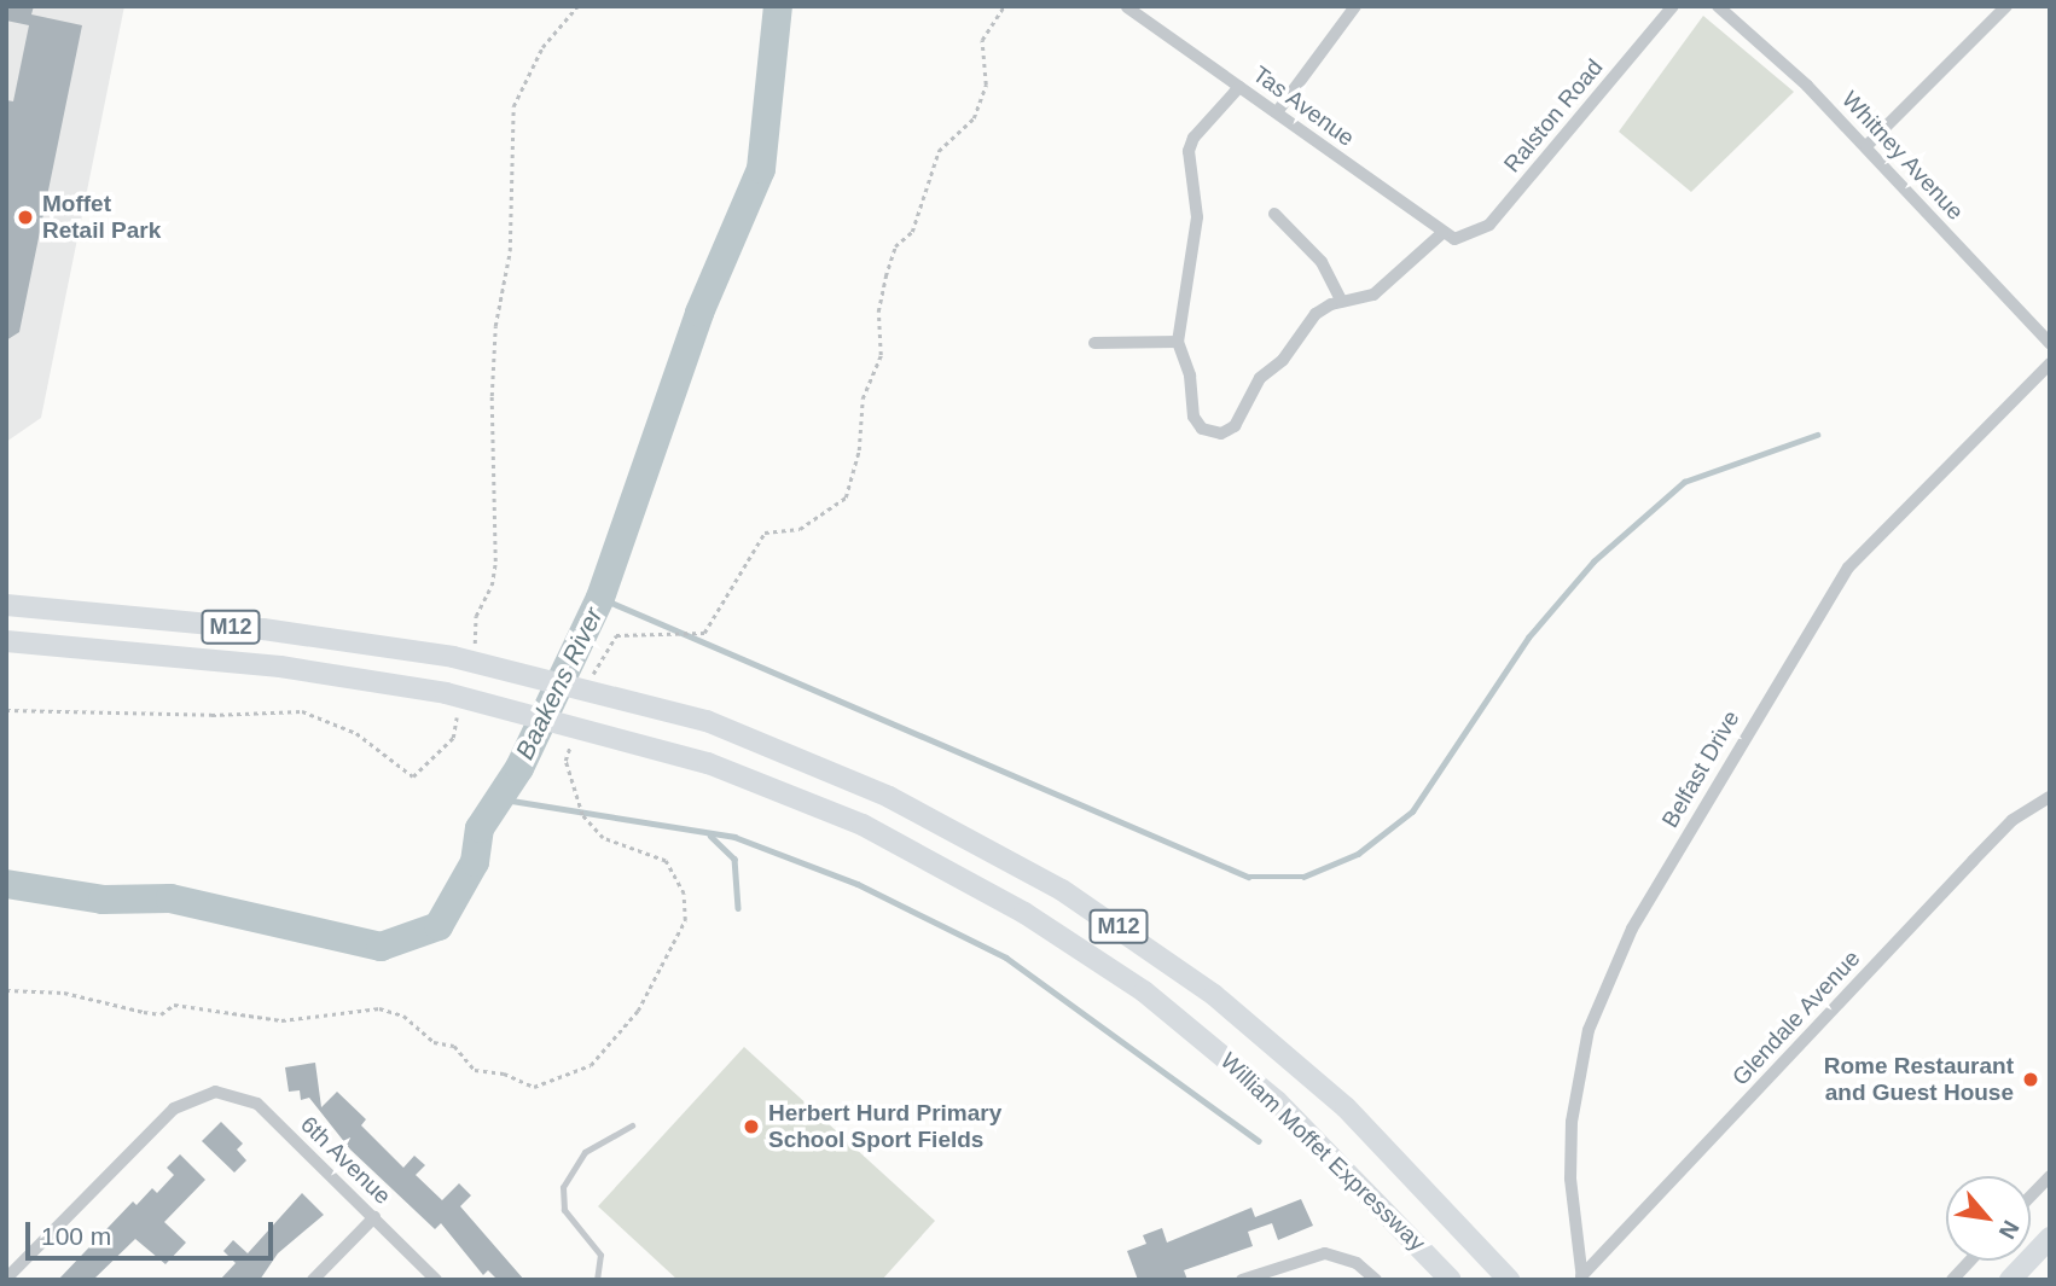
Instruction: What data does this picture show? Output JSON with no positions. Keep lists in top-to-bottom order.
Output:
{
  "streets": {
    "main road": ["M12", "William Moffet Expressway"],
    "street": [
      "Tas Avenue",
      "Ralston Road",
      "Whitney Avenue",
      "Belfast Drive",
      "Glendale Avenue",
      "6th Avenue"
    ]
  },
  "crossings": [
    ["Tas Avenue", "Ralston Road"],
    ["Belfast Drive", "Glendale Avenue"]
  ],
  "water": ["Baakens River"],
  "places": ["Moffet Retail Park", "Rome Restaurant and Guest House", "Herbert Hurd Primary School Sport Fields"],
  "scale_bar": "100 m",
  "north": "bottom right"
}
